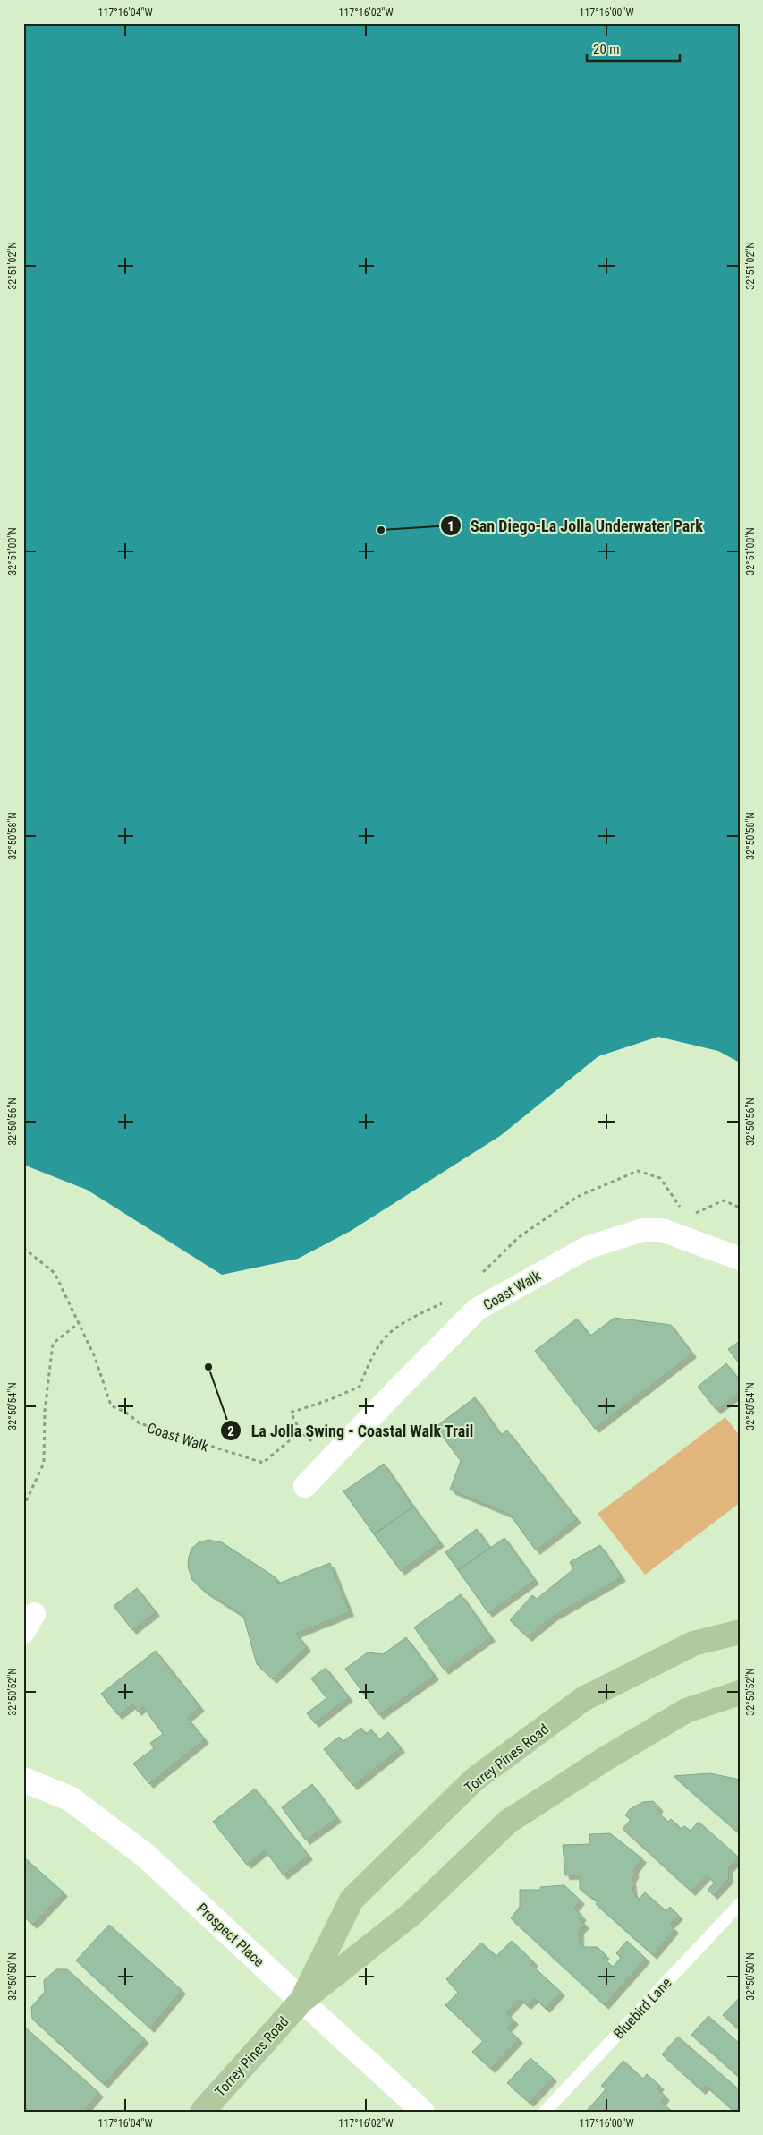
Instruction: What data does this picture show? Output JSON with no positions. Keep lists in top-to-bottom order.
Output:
{
  "streets": {
    "main road": ["Torrey Pines Road", "Prospect Place"],
    "street": ["Coast Walk"],
    "lane": ["Bluebird Lane"]
  },
  "crossings": [
    ["Torrey Pines Road", "Prospect Place"]
  ],
  "places": ["San Diego-La Jolla Underwater Park", "La Jolla Swing - Coastal Walk Trail"],
  "scale_bar": "20 m",
  "coordinates": [
    "117°16'04\"W",
    "117°16'02\"W",
    "117°16'00\"W",
    "32°51'02\"N",
    "32°51'00\"N",
    "32°50'58\"N",
    "32°50'56\"N",
    "32°50'54\"N",
    "32°50'52\"N",
    "32°50'50\"N"
  ]
}
